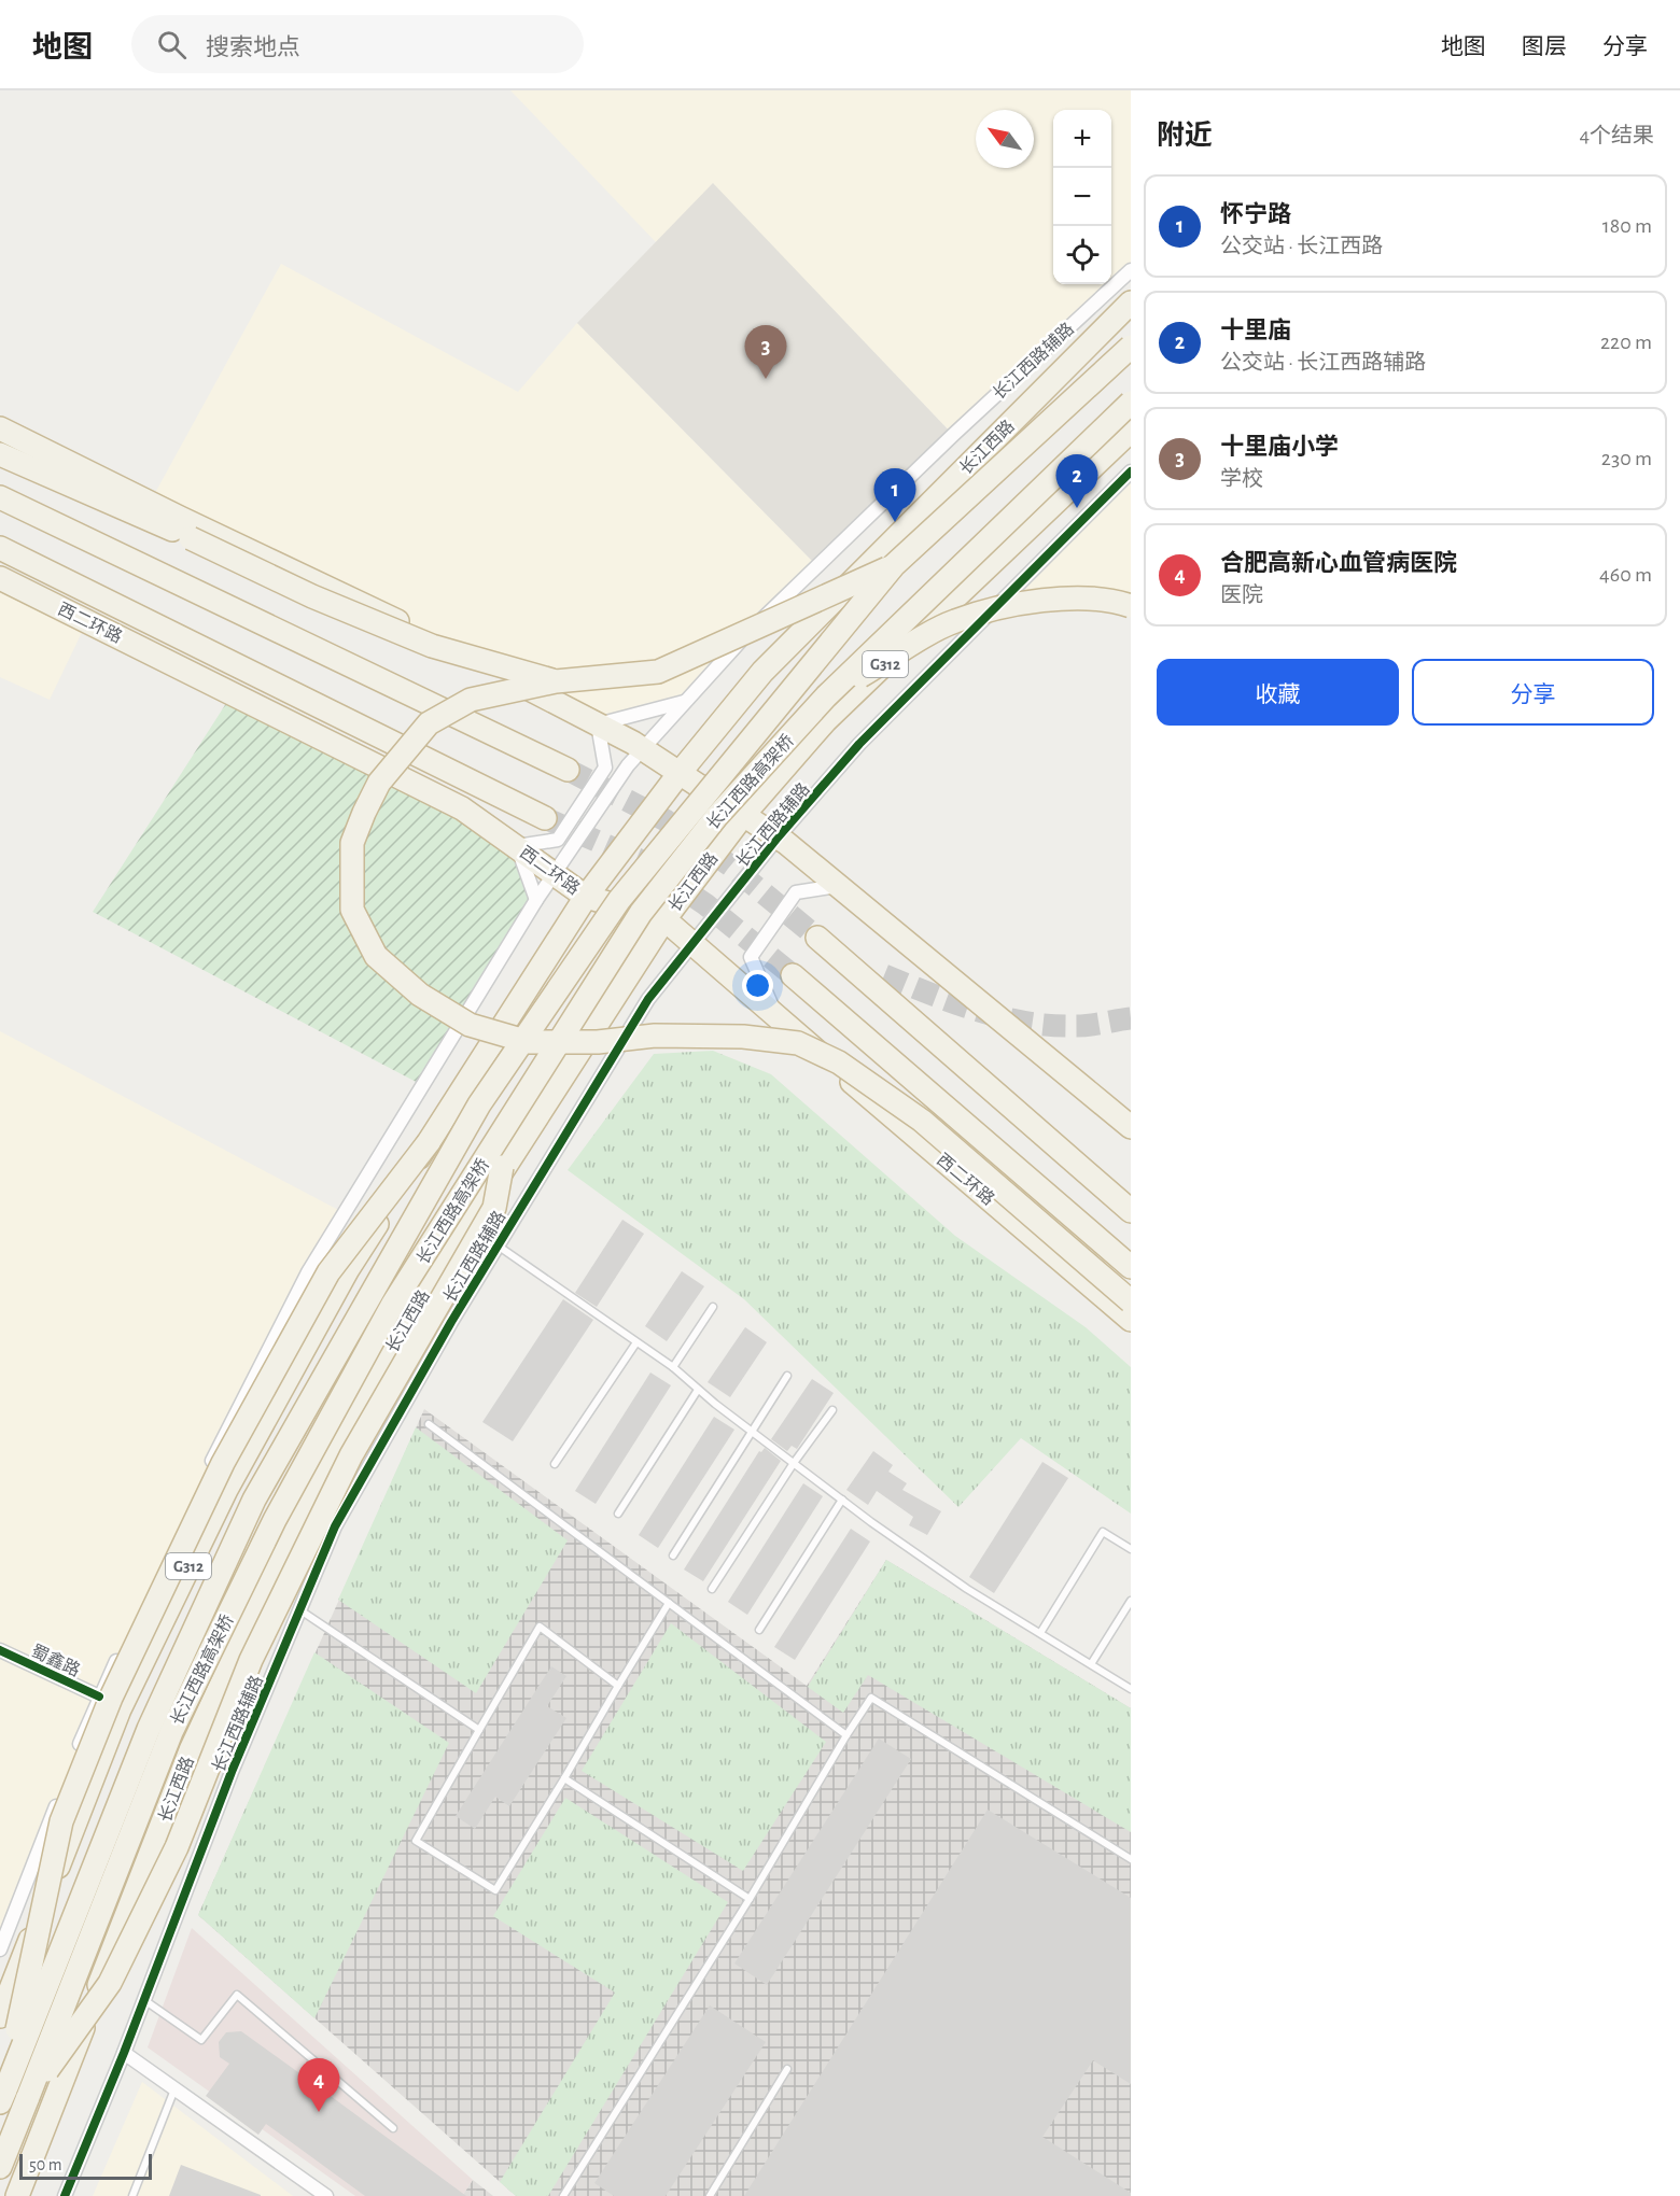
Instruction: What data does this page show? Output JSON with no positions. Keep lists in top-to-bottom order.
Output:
{
  "streets": {
    "highway": [
      "长江西路",
      "西二环路",
      "G312",
      "长江西路高架桥"
    ],
    "street": ["长江西路辅路", "蜀鑫路"]
  },
  "crossings": [
    ["长江西路辅路", "西二环路"],
    ["长江西路辅路", "蜀鑫路"],
    ["长江西路", "西二环路"]
  ],
  "scale_bar": "50 m",
  "north": "top left",
  "page": {
    "header": "地图",
    "search": "搜索地点",
    "nav": ["地图", "图层", "分享"],
    "heading": ["附近", "4个结果"],
    "map_buttons": ["+", "−"],
    "list": [
      {
        "mark": "1",
        "name": "怀宁路",
        "note": "公交站 · 长江西路",
        "value": "180 m"
      },
      {
        "mark": "2",
        "name": "十里庙",
        "note": "公交站 · 长江西路辅路",
        "value": "220 m"
      },
      {
        "mark": "3",
        "name": "十里庙小学",
        "note": "学校",
        "value": "230 m"
      },
      {
        "mark": "4",
        "name": "合肥高新心血管病医院",
        "note": "医院",
        "value": "460 m"
      }
    ],
    "pins": [
      "3",
      "2",
      "1",
      "4"
    ],
    "buttons": ["收藏", "分享"],
    "scale": "50 m"
  }
}
